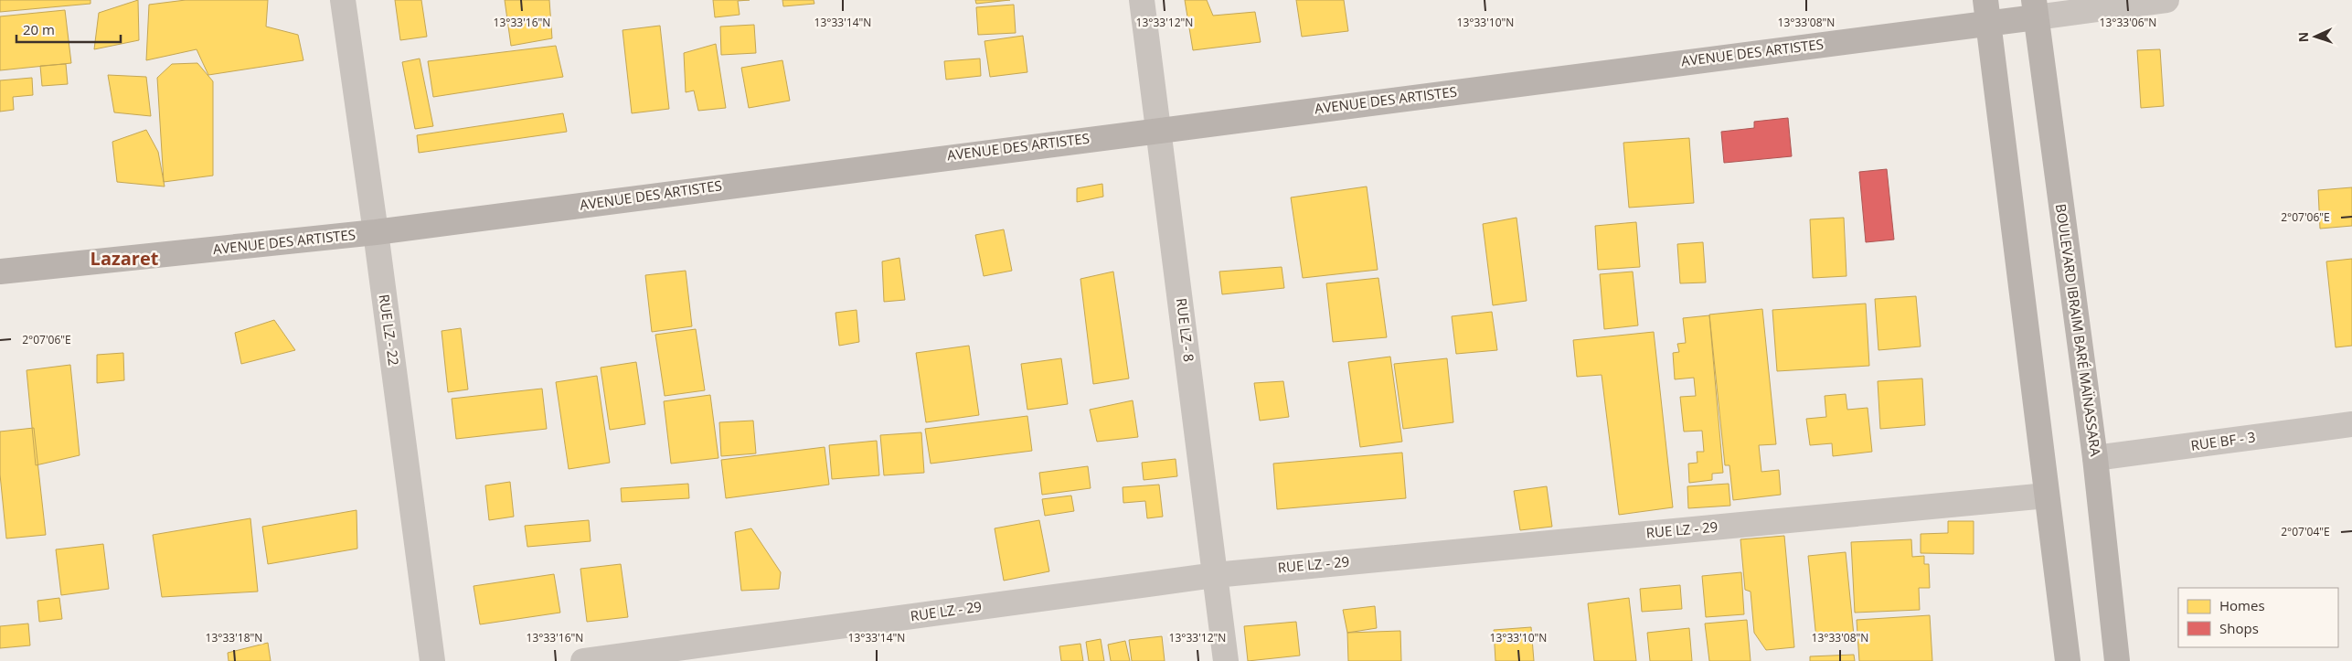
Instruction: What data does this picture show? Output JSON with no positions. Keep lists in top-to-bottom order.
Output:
{
  "streets": {
    "street": [
      "AVENUE DES ARTISTES",
      "RUE LZ - 22",
      "RUE LZ - 8",
      "BOULEVARD IBRAIM BARÉ MAÏNASSARA",
      "RUE BF - 3",
      "RUE LZ - 29"
    ]
  },
  "crossings": [
    ["AVENUE DES ARTISTES", "RUE LZ - 22"],
    ["AVENUE DES ARTISTES", "RUE LZ - 8"],
    ["AVENUE DES ARTISTES", "BOULEVARD IBRAIM BARÉ MAÏNASSARA"],
    ["RUE LZ - 8", "RUE LZ - 29"],
    ["BOULEVARD IBRAIM BARÉ MAÏNASSARA", "RUE BF - 3"]
  ],
  "districts": ["Lazaret"],
  "legend": ["Homes", "Shops"],
  "scale_bar": "20 m",
  "north": "left",
  "coordinates": [
    "13°33'10\"N",
    "13°33'06\"N",
    "13°33'16\"N",
    "13°33'14\"N",
    "13°33'12\"N",
    "13°33'08\"N",
    "2°07'06\"E",
    "2°07'04\"E",
    "13°33'18\"N"
  ]
}
